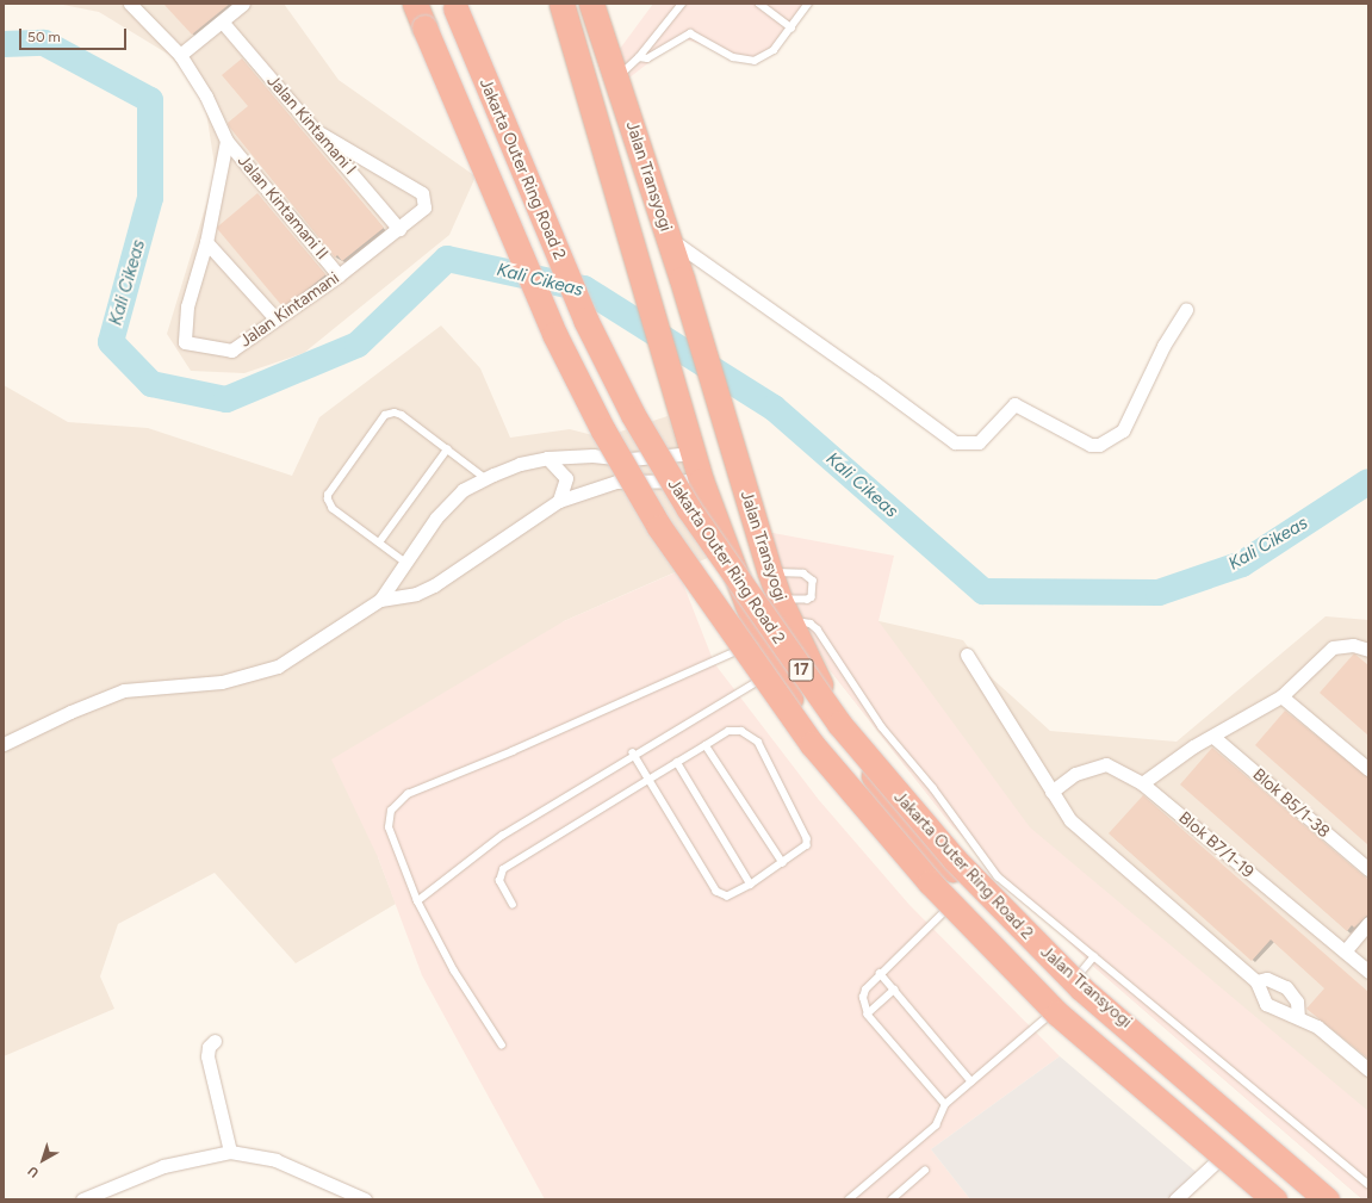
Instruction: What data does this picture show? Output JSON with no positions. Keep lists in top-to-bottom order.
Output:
{
  "streets": {
    "highway": ["Jakarta Outer Ring Road 2", "Jalan Transyogi", "17"],
    "street": [
      "Jalan Kintamani I",
      "Jalan Kintamani II",
      "Jalan Kintamani",
      "Blok B5/1-38",
      "Blok B7/1-19"
    ]
  },
  "crossings": [
    ["Jalan Kintamani I", "Jalan Kintamani"],
    ["Jakarta Outer Ring Road 2", "Jalan Transyogi"],
    ["Jalan Kintamani II", "Jalan Kintamani"]
  ],
  "water": ["Kali Cikeas"],
  "scale_bar": "50 m",
  "north": "bottom left"
}
